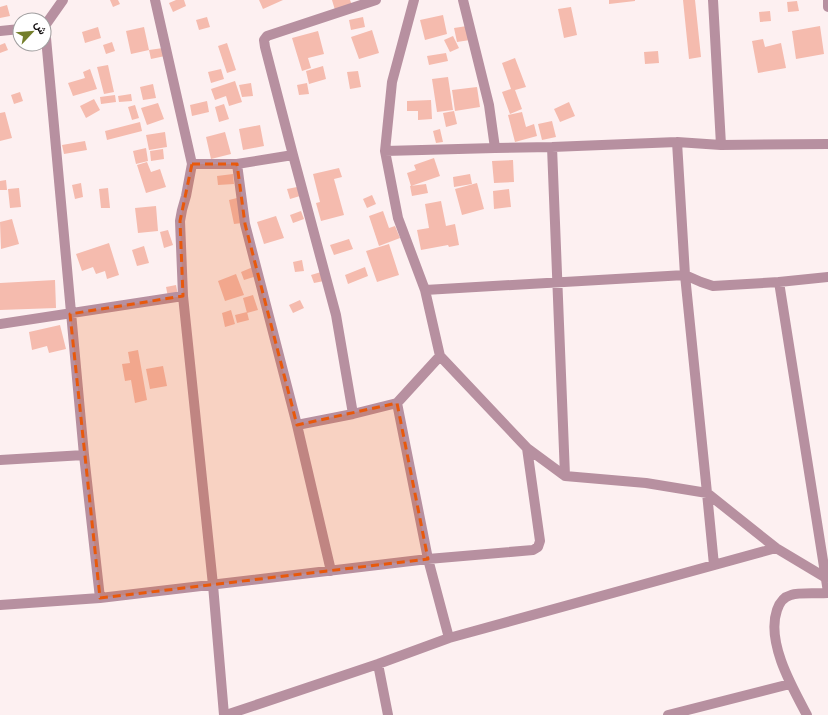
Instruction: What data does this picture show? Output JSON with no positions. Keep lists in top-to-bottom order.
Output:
{
  "north": "top right"
}
